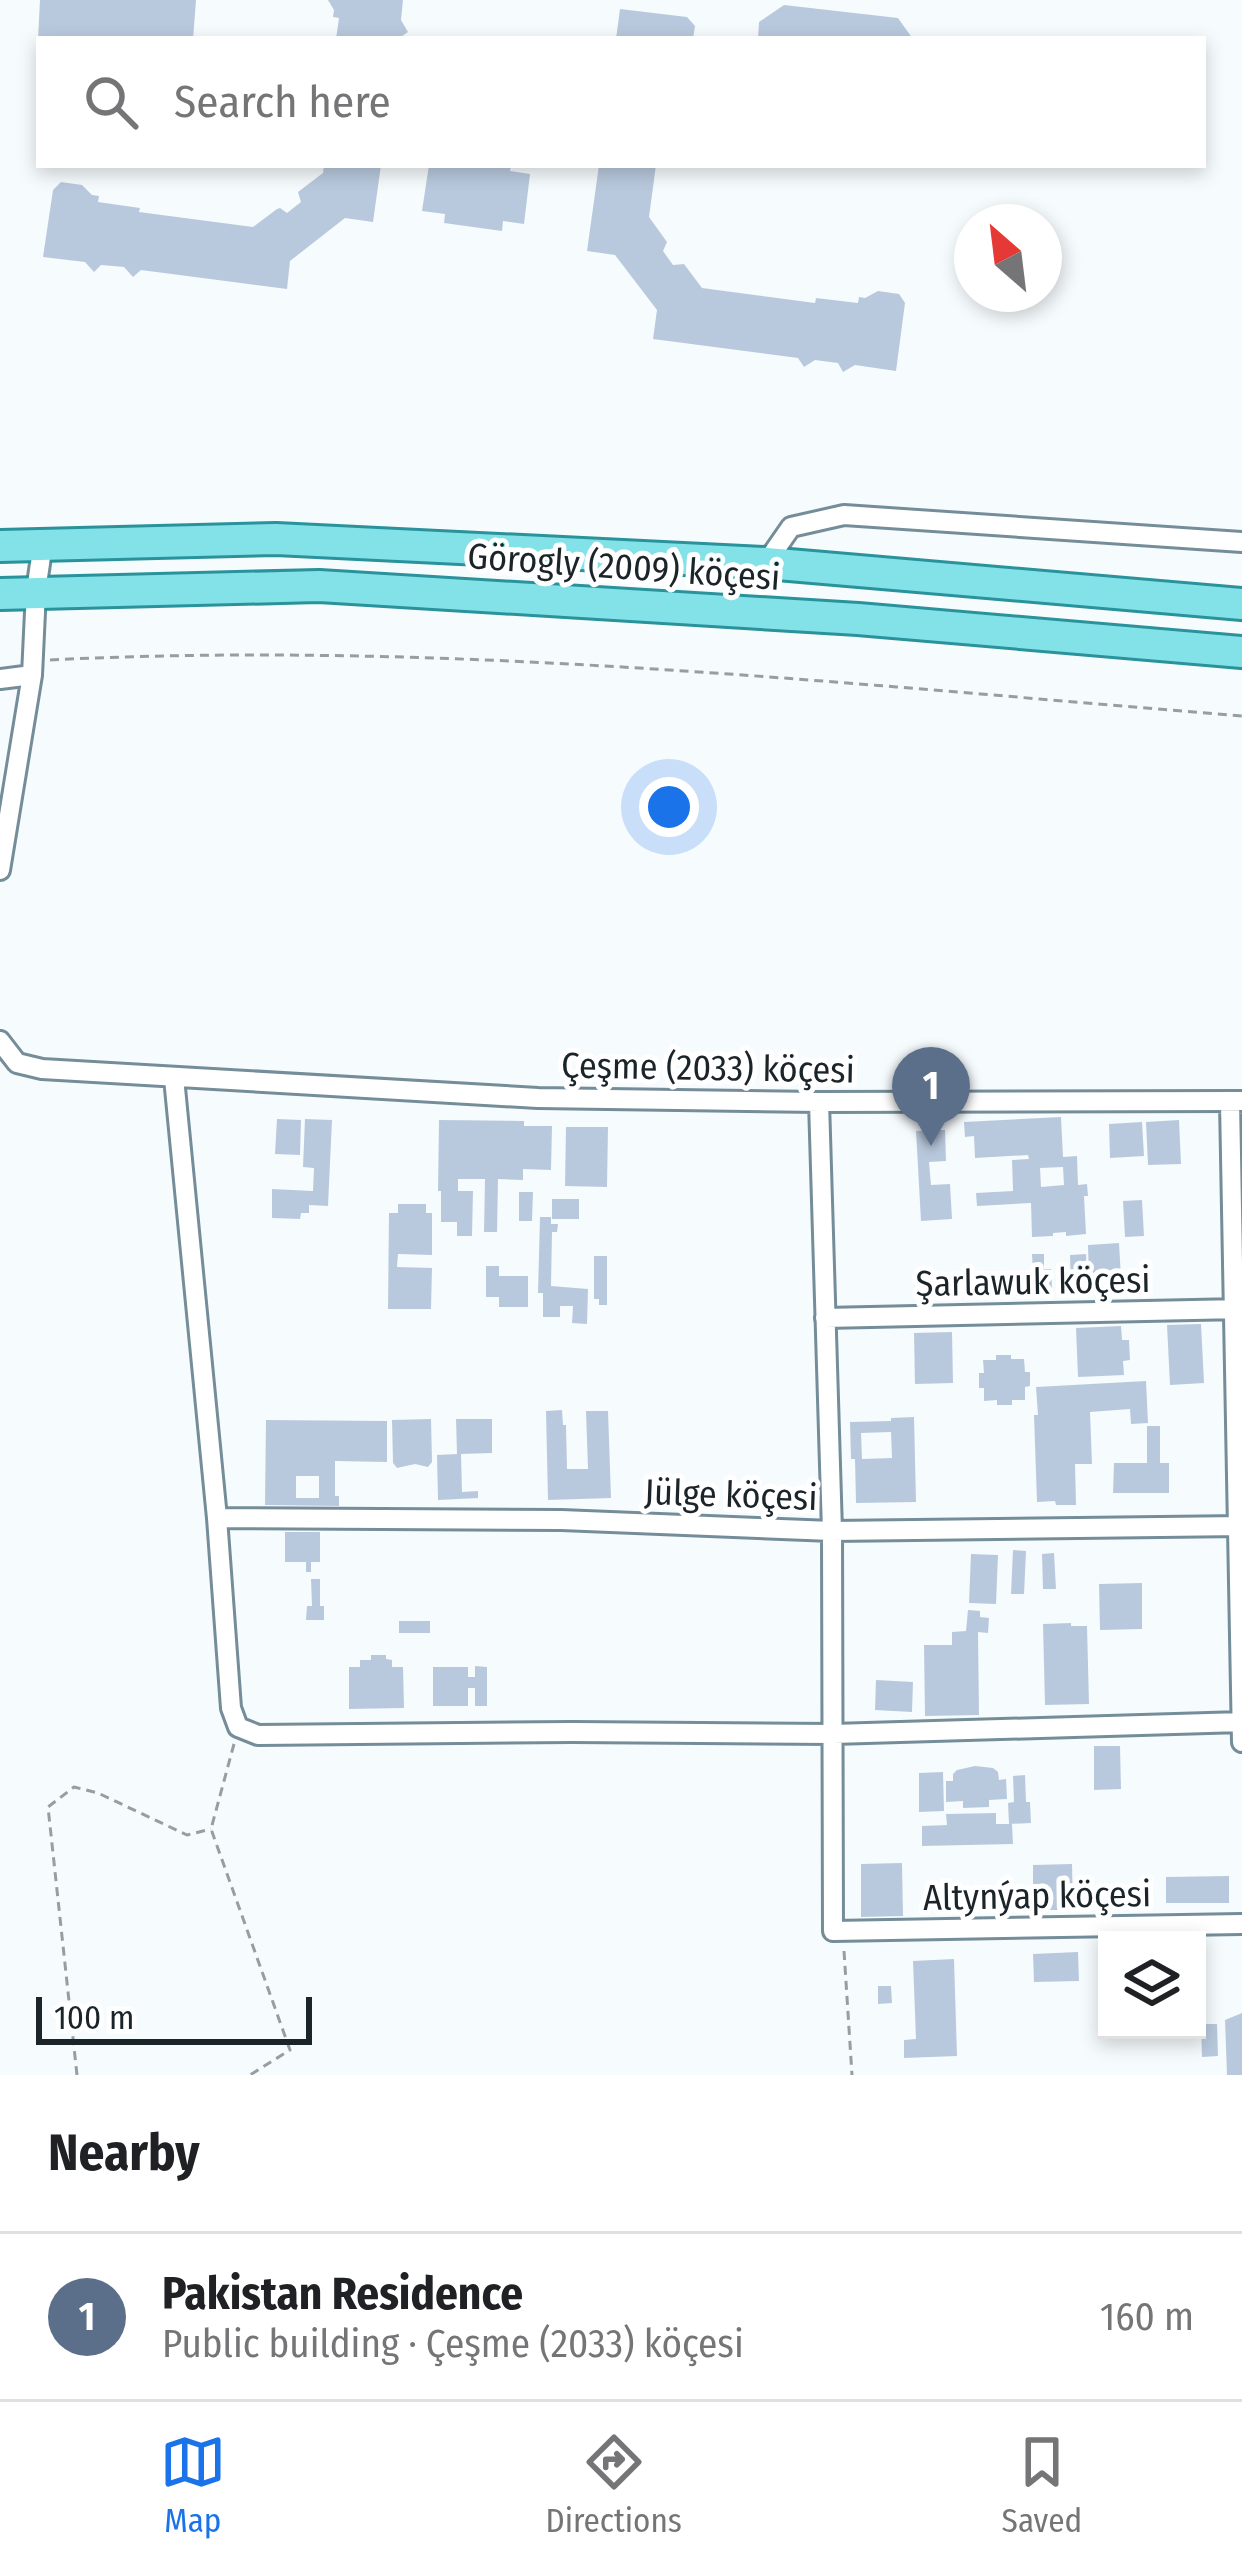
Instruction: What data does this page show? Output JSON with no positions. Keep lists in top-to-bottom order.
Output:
{
  "streets": {
    "main road": ["Görogly (2009) köçesi"],
    "street": [
      "Çeşme (2033) köçesi",
      "Şarlawuk köçesi",
      "Jülge köçesi",
      "Altynýap köçesi"
    ]
  },
  "scale_bar": "100 m",
  "north": "top left",
  "page": {
    "search": "Search here",
    "pins": "1",
    "scale": "100 m",
    "heading": "Nearby",
    "list": [
      {
        "mark": "1",
        "name": "Pakistan Residence",
        "note": "Public building · Çeşme (2033) köçesi",
        "value": "160 m"
      }
    ],
    "nav": ["Map", "Directions", "Saved"]
  }
}
